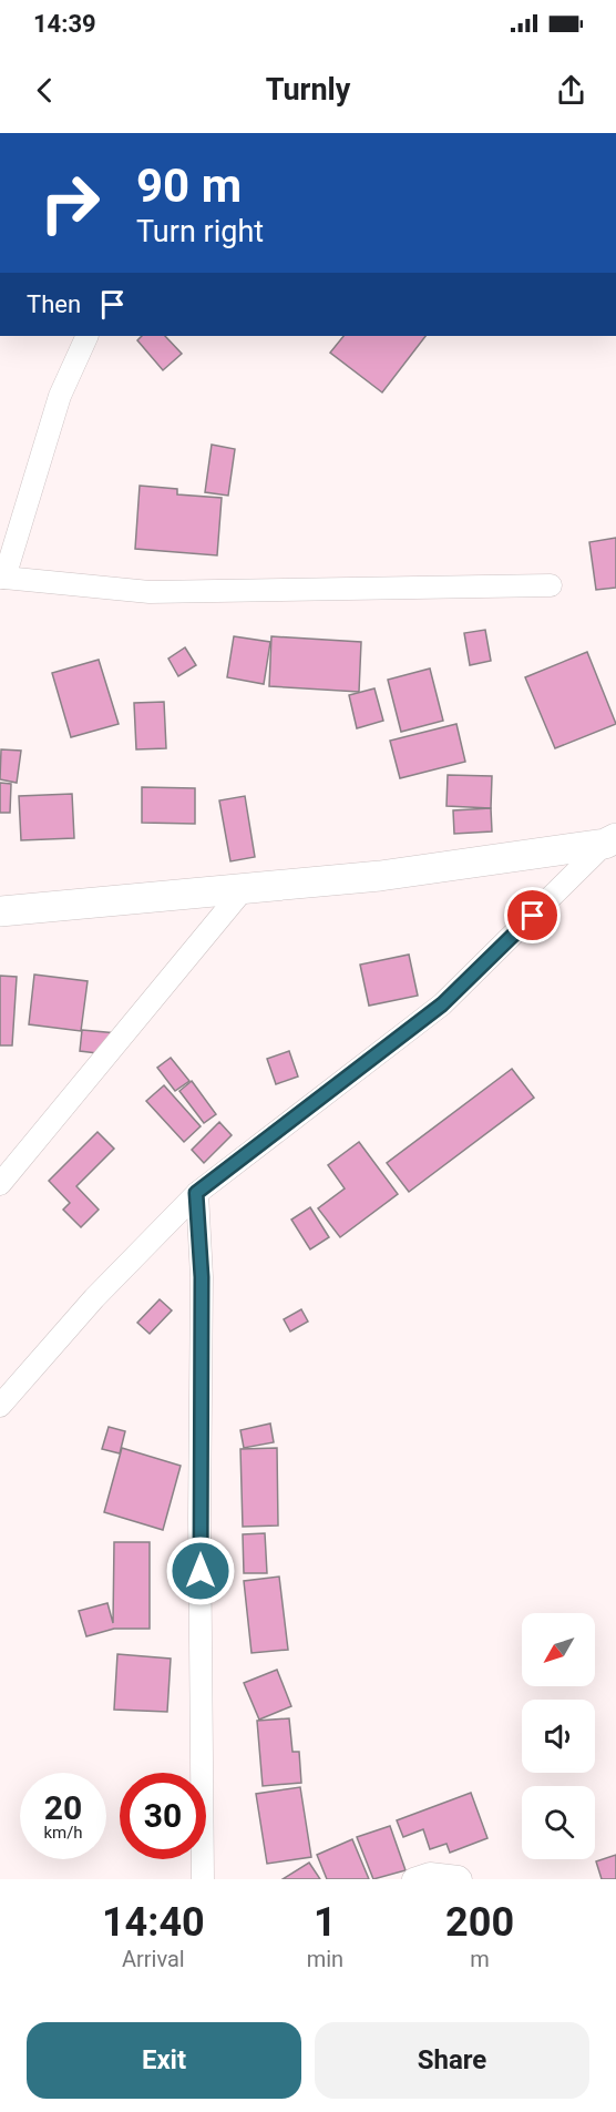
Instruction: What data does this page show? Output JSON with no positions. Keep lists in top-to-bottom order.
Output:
{
  "north": "bottom left",
  "page": {
    "status": "14:39",
    "header": "Turnly",
    "turn": ["90 m", "Turn right"],
    "then": "Then",
    "speed": "20 km/h",
    "limit": "30",
    "eta": [
      "14:40",
      "Arrival",
      "1",
      "min",
      "200",
      "m"
    ],
    "buttons": ["Exit", "Share"]
  }
}
